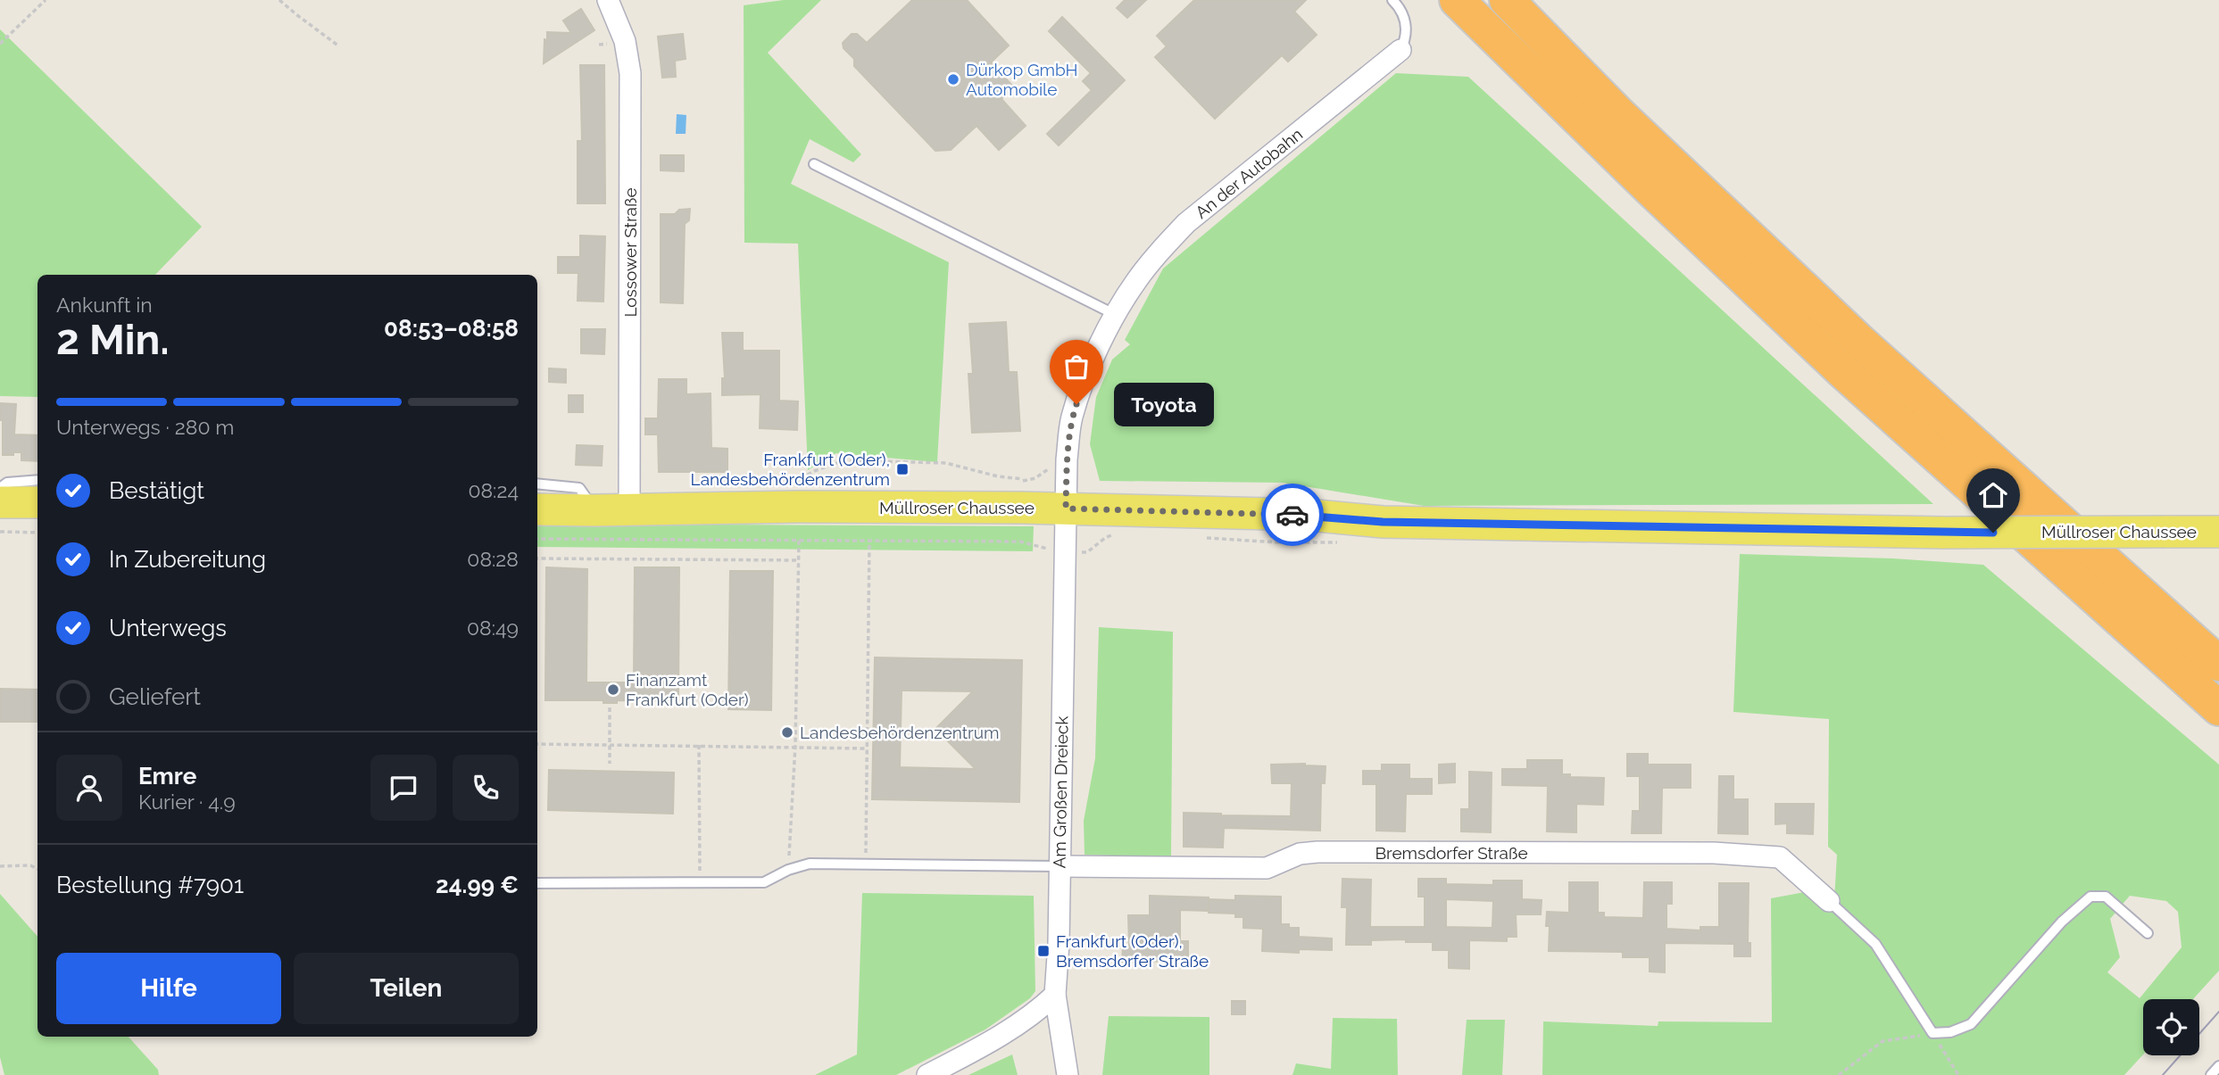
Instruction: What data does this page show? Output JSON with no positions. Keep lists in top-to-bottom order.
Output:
{
  "streets": {
    "main road": ["Müllroser Chaussee"],
    "street": [
      "An der Autobahn",
      "Lossower Straße",
      "Am Großen Dreieck",
      "Bremsdorfer Straße"
    ]
  },
  "crossings": [
    ["An der Autobahn", "Müllroser Chaussee"],
    ["An der Autobahn", "Am Großen Dreieck"],
    ["Lossower Straße", "Müllroser Chaussee"],
    ["Müllroser Chaussee", "Am Großen Dreieck"],
    ["Am Großen Dreieck", "Bremsdorfer Straße"]
  ],
  "places": {
    "other": [
      "Dürkop GmbH Automobile",
      "Toyota",
      "Finanzamt Frankfurt (Oder)",
      "Landesbehördenzentrum"
    ],
    "transit": ["Frankfurt (Oder), Landesbehördenzentrum", "Frankfurt (Oder), Bremsdorfer Straße"]
  },
  "page": {
    "heading": ["2 Min.", "Ankunft in", "08:53–08:58"],
    "panel": [
      "Emre",
      "Kurier · 4.9",
      "Bestellung #7901",
      "24.99 €"
    ],
    "bar": "Unterwegs · 280 m",
    "bubble": "Toyota",
    "list": [
      ["Bestätigt", "08:24"],
      ["In Zubereitung", "08:28"],
      ["Unterwegs", "08:49"],
      "Geliefert"
    ],
    "buttons": ["Hilfe", "Teilen"]
  }
}
